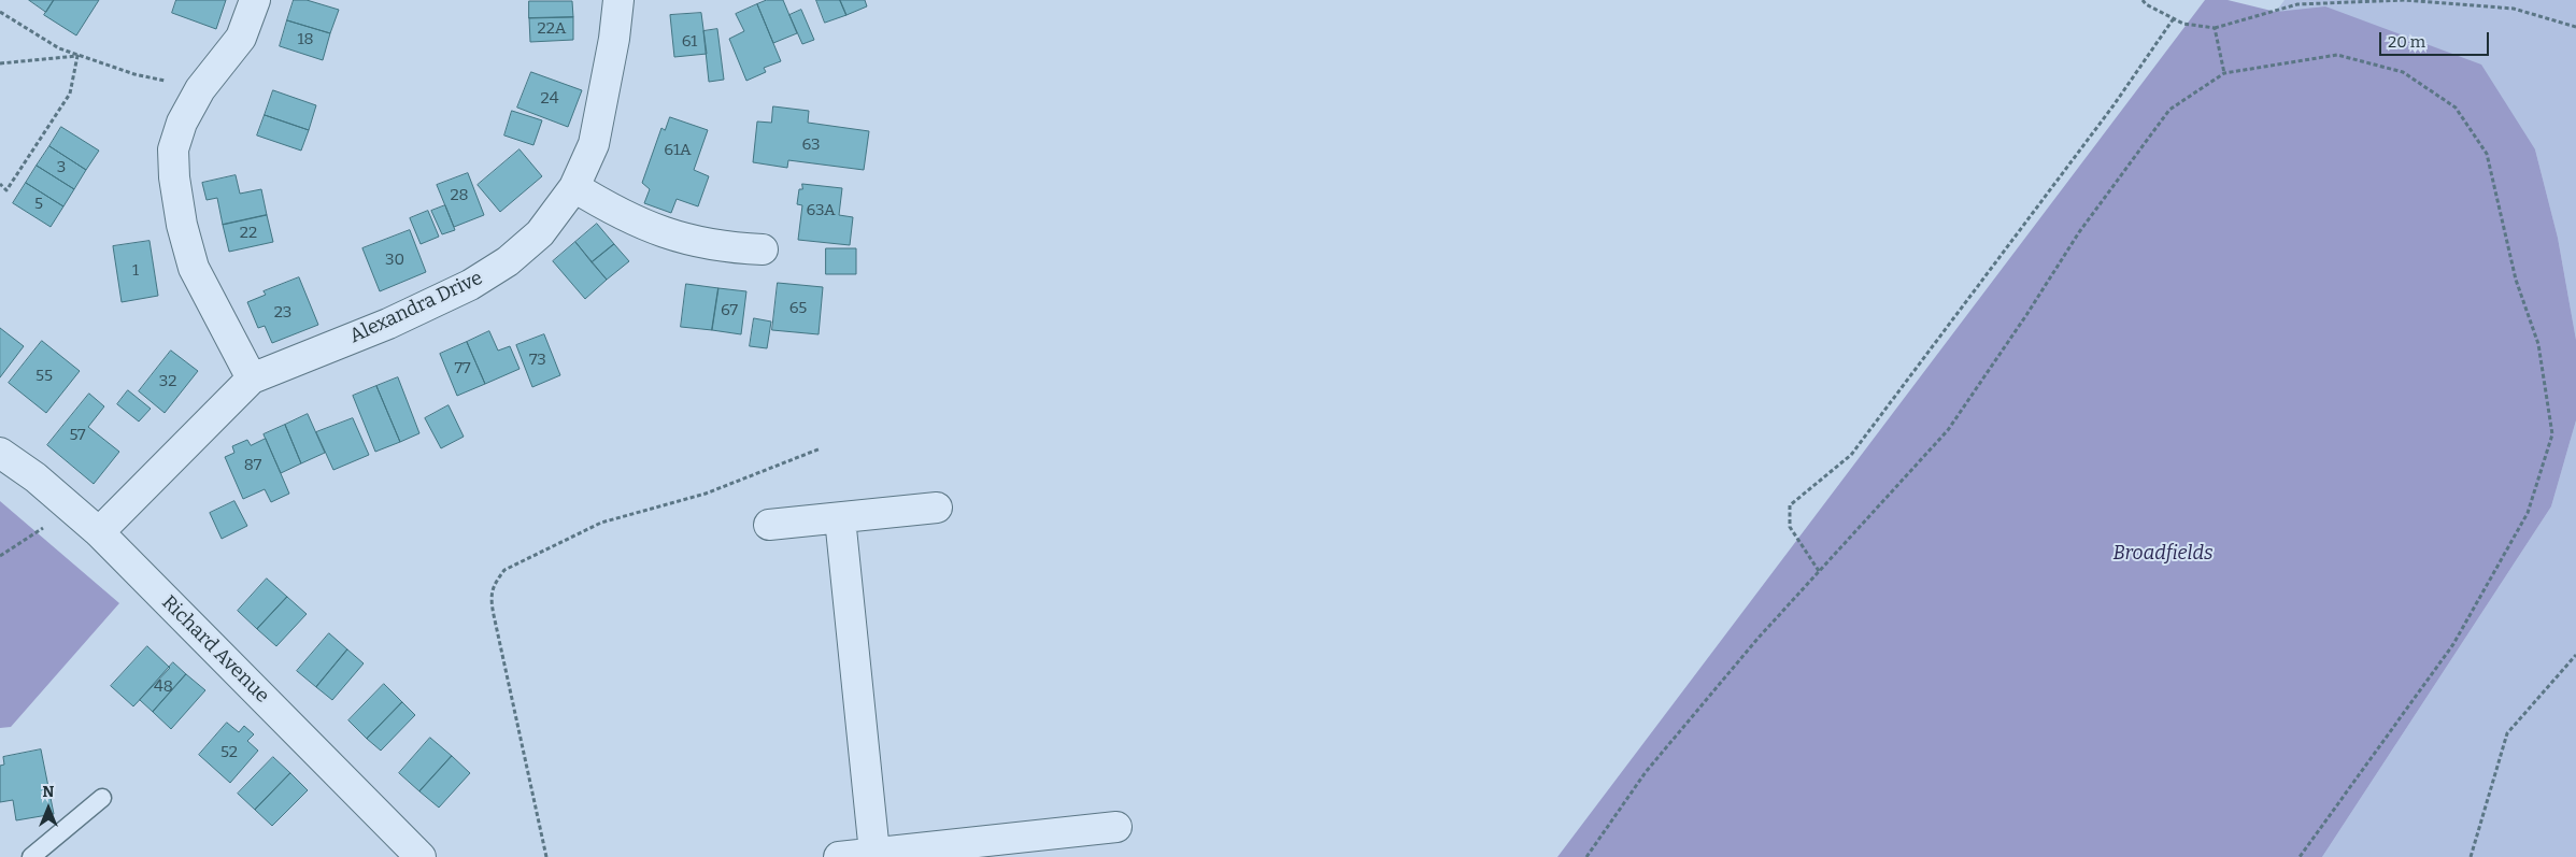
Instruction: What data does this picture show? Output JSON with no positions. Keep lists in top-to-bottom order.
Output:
{
  "streets": {
    "street": ["Alexandra Drive", "Richard Avenue"]
  },
  "crossings": [
    ["Alexandra Drive", "Richard Avenue"]
  ],
  "parks": ["Broadfields"],
  "house_numbers": [
    "22A",
    "18",
    "61",
    "24",
    "63",
    "61A",
    "3",
    "28",
    "5",
    "63A",
    "22",
    "30",
    "1",
    "65",
    "67",
    "23",
    "73",
    "77",
    "55",
    "32",
    "57",
    "87",
    "48",
    "52"
  ],
  "scale_bar": "20 m",
  "north": "top"
}
